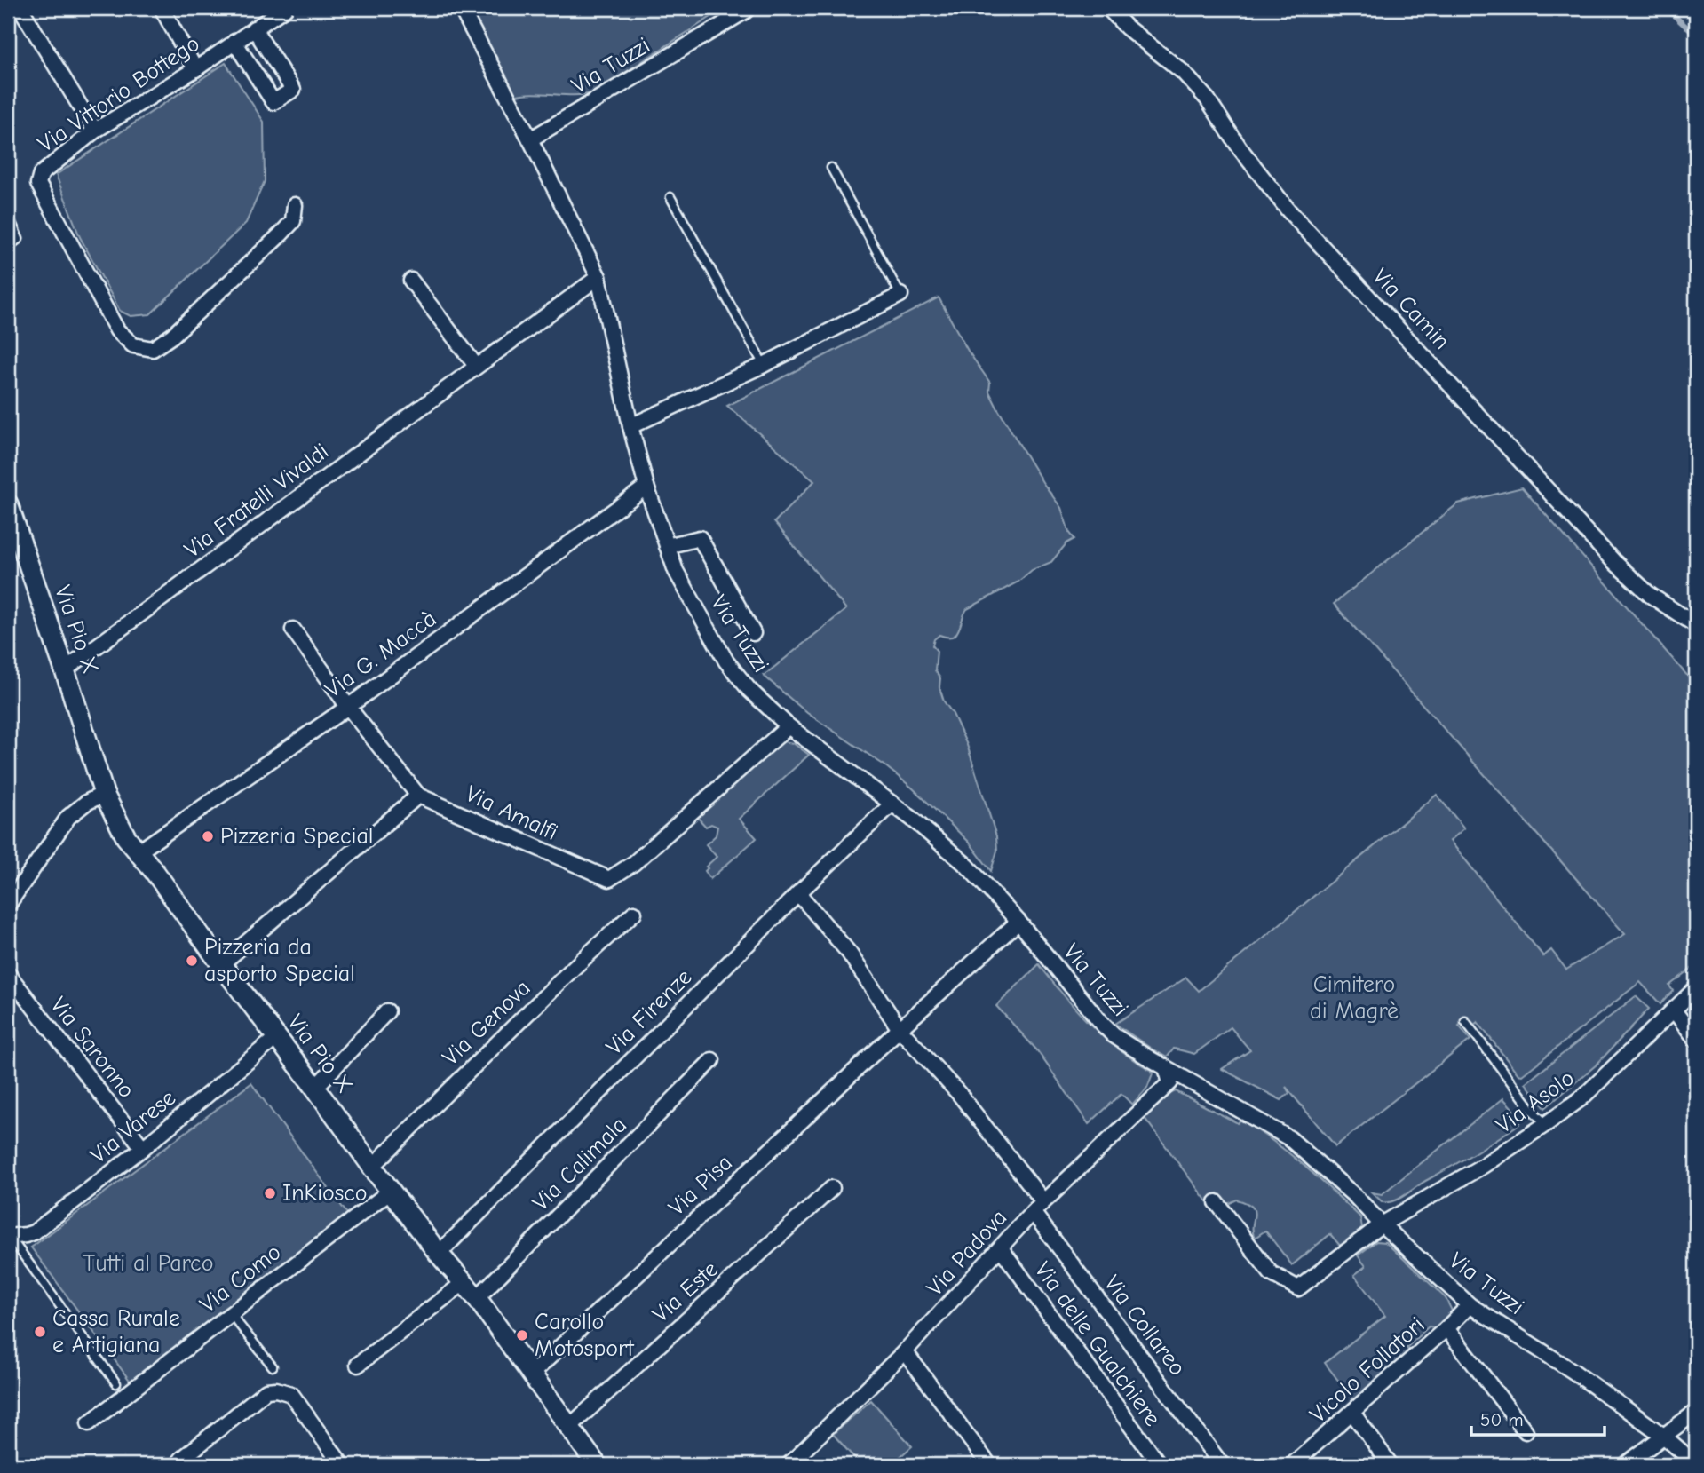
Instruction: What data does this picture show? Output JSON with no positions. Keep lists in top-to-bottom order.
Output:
{
  "streets": {
    "street": [
      "Via Tuzzi",
      "Via Vittorio Bottego",
      "Via Camin",
      "Via Fratelli Vivaldi",
      "Via Pio X",
      "Via G. Maccà",
      "Via Amalfi",
      "Via Firenze",
      "Via Genova",
      "Via Saronno",
      "Via Asolo",
      "Via Varese",
      "Via Calimala",
      "Via Pisa",
      "Via Padova",
      "Via Como",
      "Via Este",
      "Via Collareo",
      "Via delle Gualchiere",
      "Vicolo Follatori"
    ]
  },
  "crossings": [
    ["Via Tuzzi", "Via Fratelli Vivaldi"],
    ["Via Tuzzi", "Via G. Maccà"],
    ["Via Tuzzi", "Via Amalfi"],
    ["Via Tuzzi", "Via Firenze"],
    ["Via Tuzzi", "Via Asolo"],
    ["Via Tuzzi", "Via Pisa"],
    ["Via Tuzzi", "Via Padova"],
    ["Via Tuzzi", "Vicolo Follatori"],
    ["Via Fratelli Vivaldi", "Via Pio X"],
    ["Via Pio X", "Via G. Maccà"],
    ["Via Pio X", "Via Firenze"],
    ["Via Pio X", "Via Genova"],
    ["Via Pio X", "Via Varese"],
    ["Via Pio X", "Via Calimala"],
    ["Via Pio X", "Via Pisa"],
    ["Via Pio X", "Via Como"],
    ["Via Pio X", "Via Este"],
    ["Via Saronno", "Via Varese"],
    ["Via Padova", "Via Collareo"],
    ["Via Padova", "Via delle Gualchiere"]
  ],
  "parks": ["Cimitero di Magrè", "Tutti al Parco"],
  "places": [
    "Pizzeria Special",
    "Pizzeria da asporto Special",
    "InKiosco",
    "Cassa Rurale e Artigiana",
    "Carollo Motosport"
  ],
  "scale_bar": "50 m"
}
